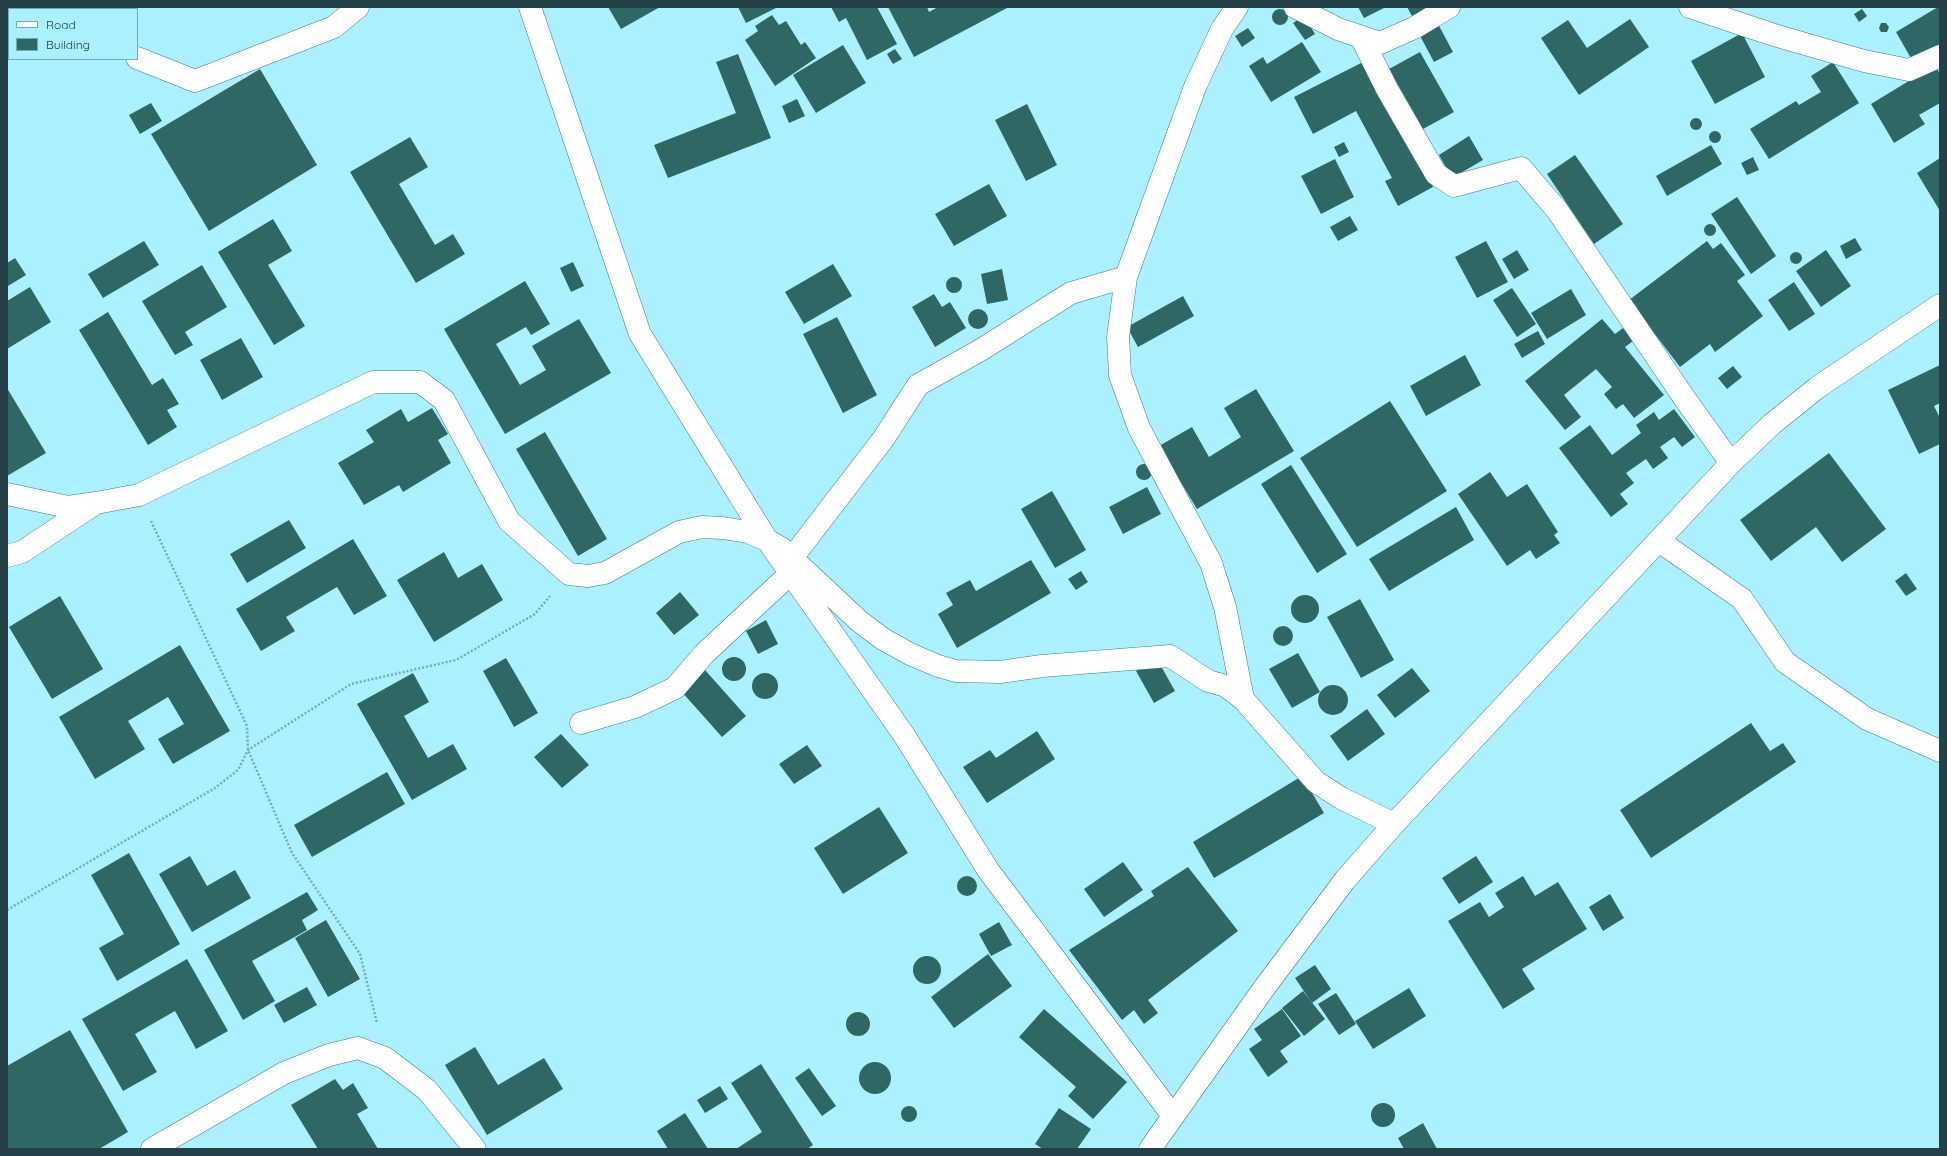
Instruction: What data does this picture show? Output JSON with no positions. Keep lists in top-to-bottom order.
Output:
{
  "legend": ["Road", "Building"]
}
